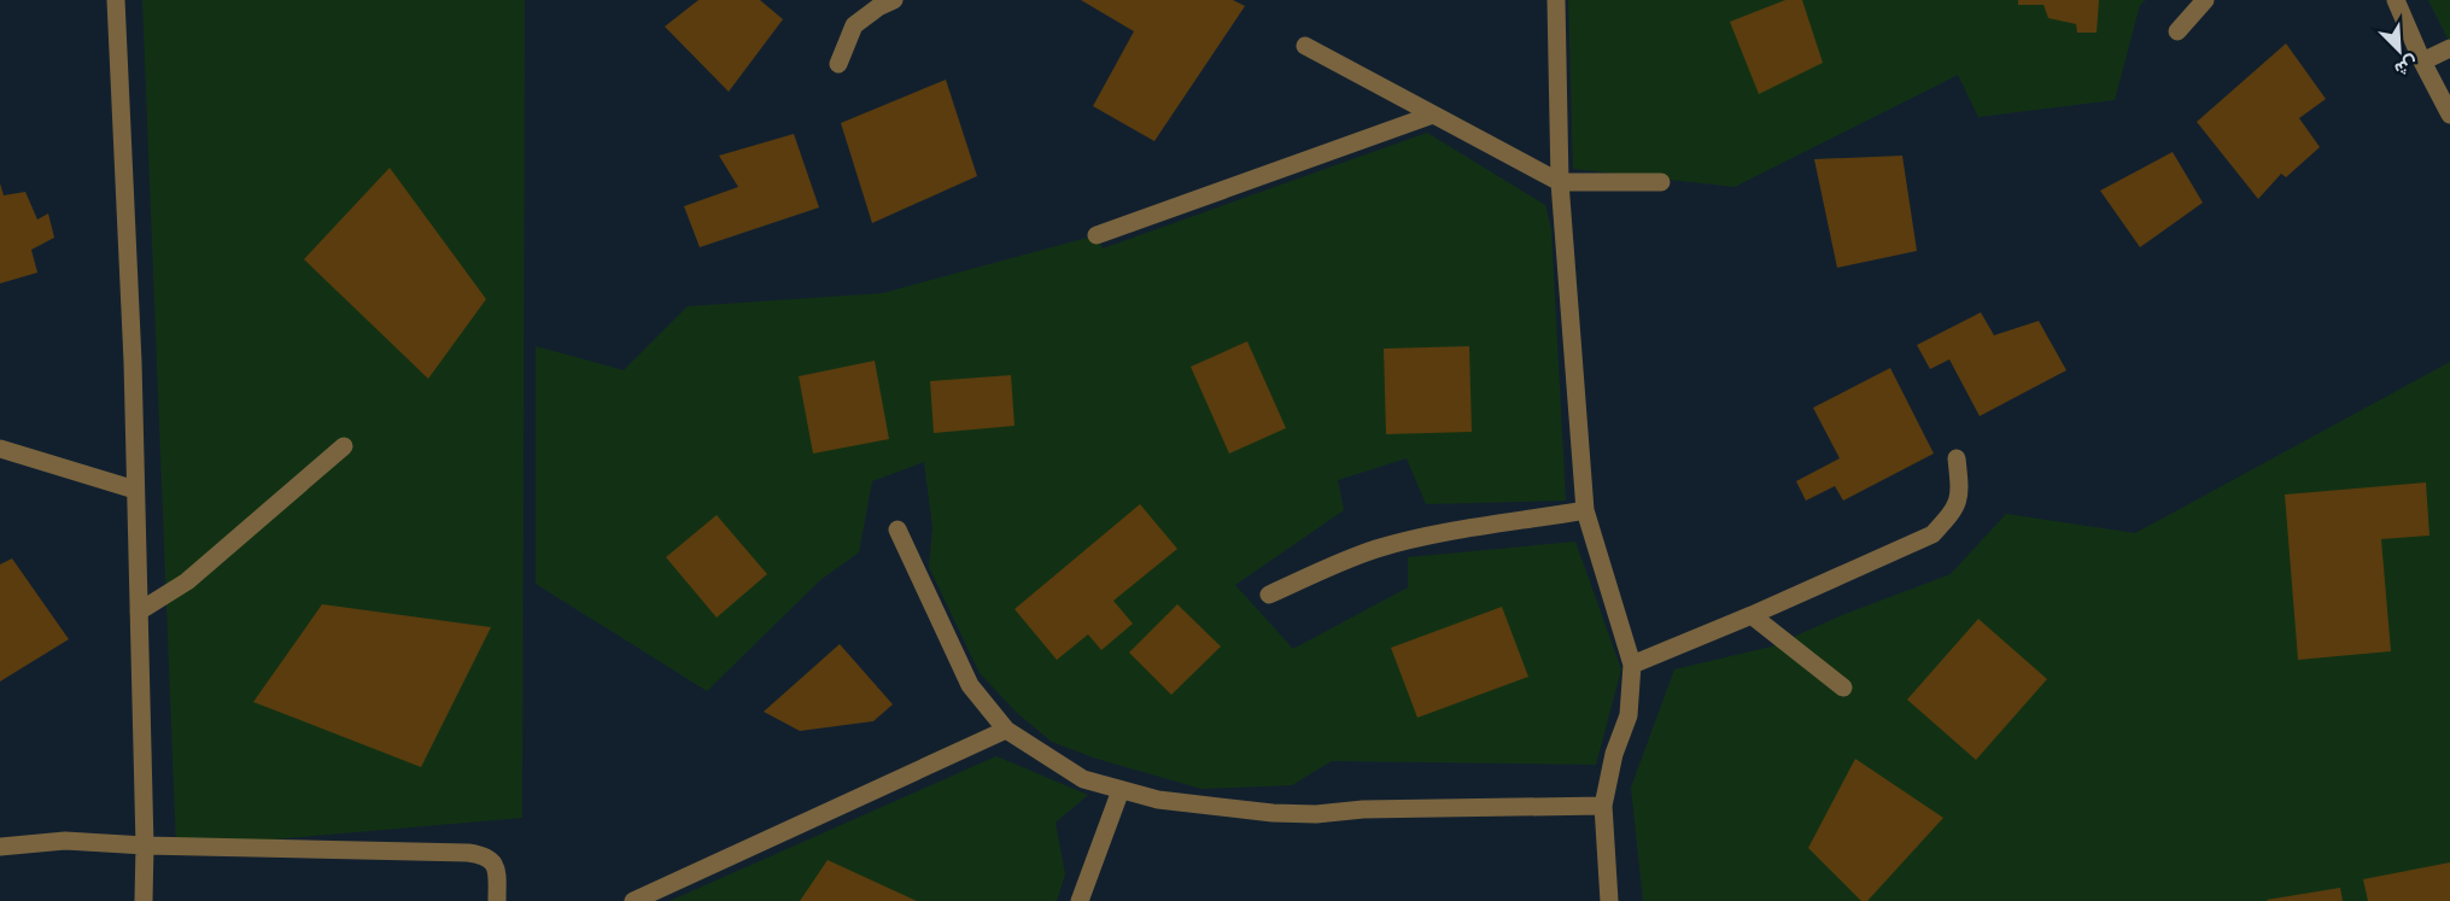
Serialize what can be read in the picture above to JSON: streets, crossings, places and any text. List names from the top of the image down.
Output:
{
  "north": "bottom right"
}
